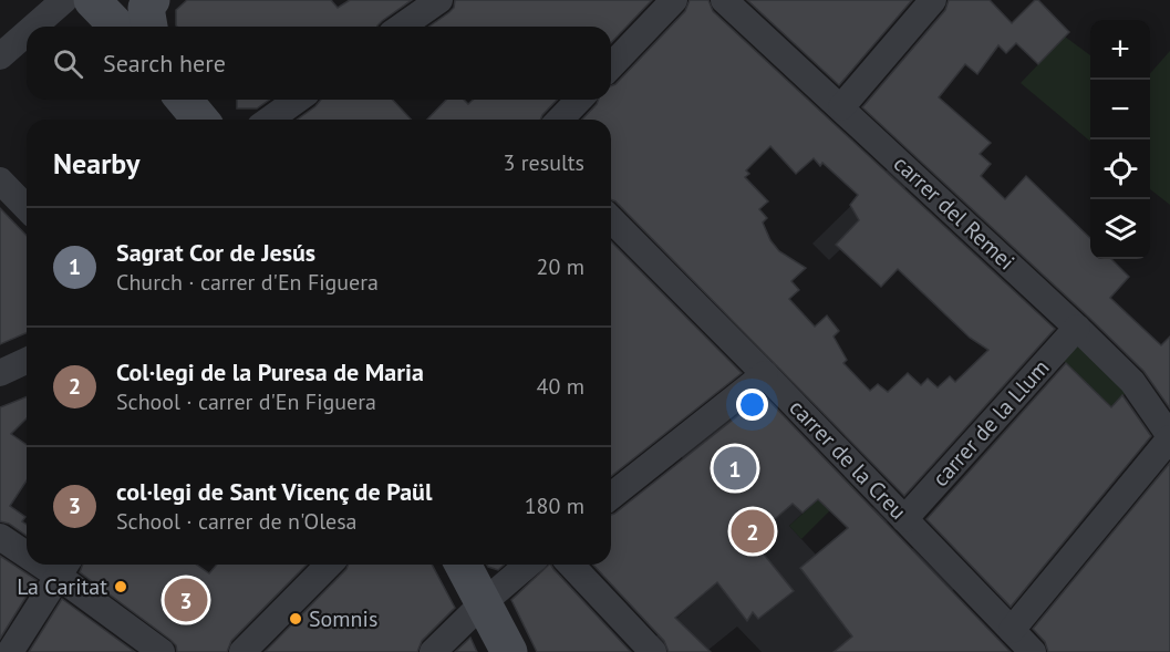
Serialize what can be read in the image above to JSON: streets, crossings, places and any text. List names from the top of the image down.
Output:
{
  "streets": {
    "street": ["carrer del Remei", "carrer de la Llum", "carrer de la Creu"]
  },
  "crossings": [
    ["carrer del Remei", "carrer de la Llum"],
    ["carrer de la Llum", "carrer de la Creu"]
  ],
  "places": ["La Caritat", "Somnis"],
  "page": {
    "map_buttons": ["+", "−"],
    "search": "Search here",
    "heading": ["Nearby", "3 results"],
    "list": [
      {
        "mark": "1",
        "name": "Sagrat Cor de Jesús",
        "note": "Church · carrer d'En Figuera",
        "value": "20 m"
      },
      {
        "mark": "2",
        "name": "Col·legi de la Puresa de Maria",
        "note": "School · carrer d'En Figuera",
        "value": "40 m"
      },
      {
        "mark": "3",
        "name": "col·legi de Sant Vicenç de Paül",
        "note": "School · carrer de n'Olesa",
        "value": "180 m"
      }
    ],
    "pins": ["1", "2", "3"]
  }
}
